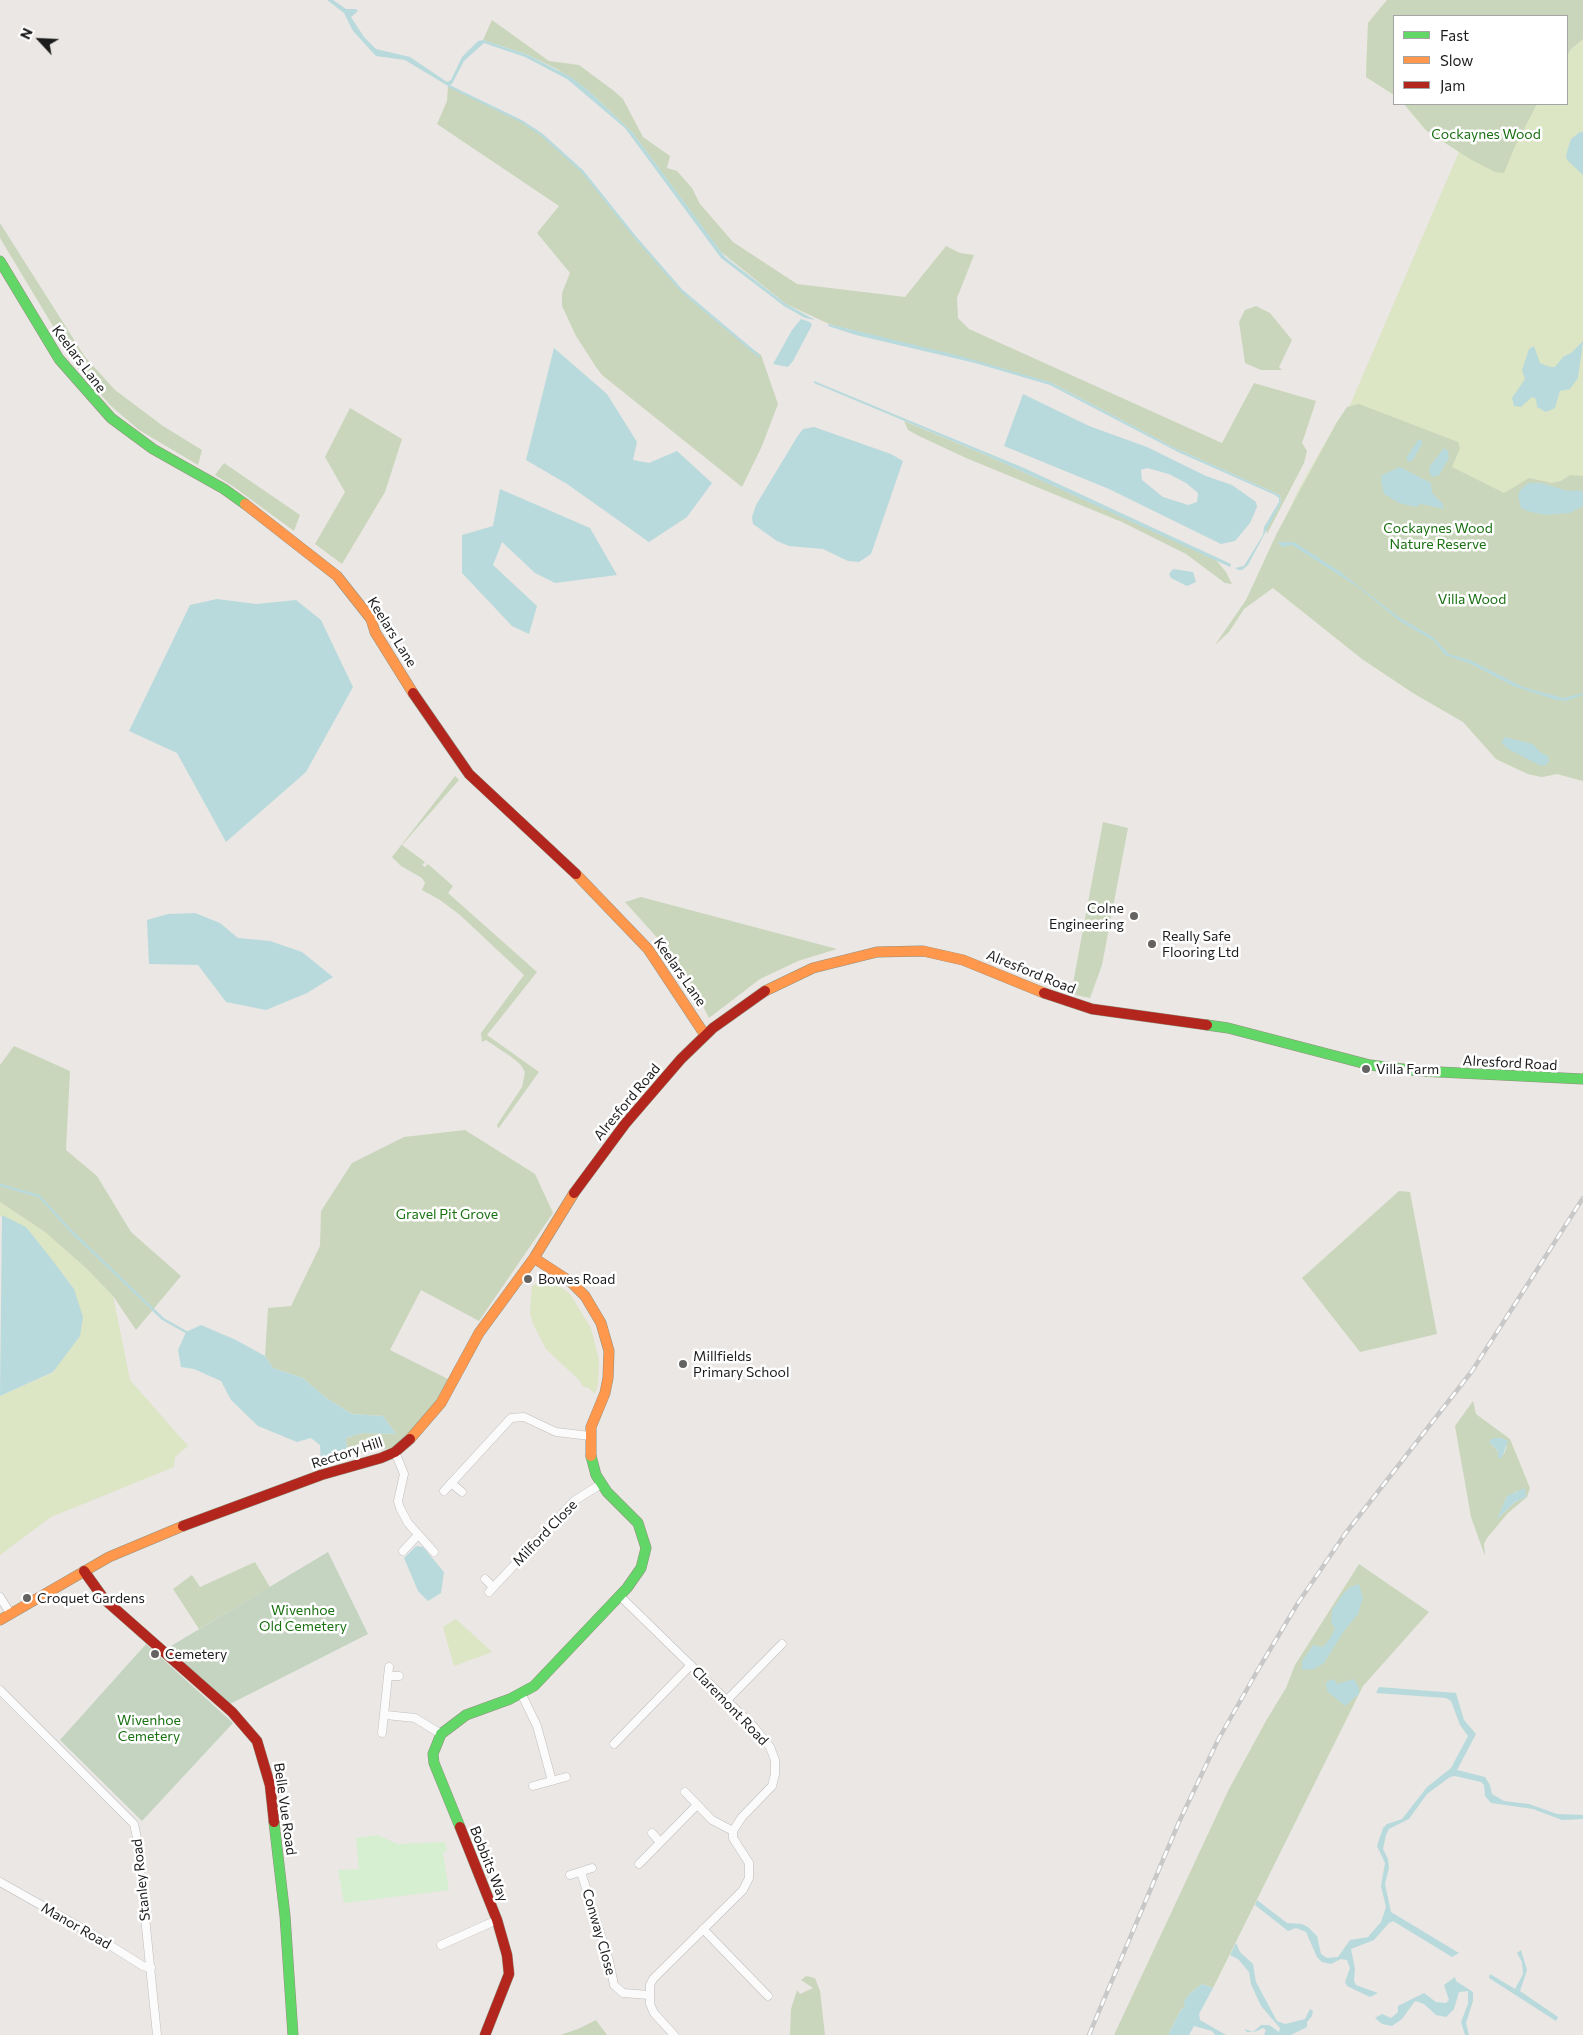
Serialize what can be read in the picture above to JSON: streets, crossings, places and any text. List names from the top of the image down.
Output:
{
  "streets": {
    "street": [
      "Keelars Lane",
      "Alresford Road",
      "Rectory Hill",
      "Milford Close",
      "Claremont Road",
      "Belle Vue Road",
      "Bobbits Way",
      "Stanley Road",
      "Manor Road",
      "Conway Close"
    ]
  },
  "crossings": [
    ["Keelars Lane", "Alresford Road"],
    ["Alresford Road", "Rectory Hill"],
    ["Rectory Hill", "Belle Vue Road"],
    ["Stanley Road", "Manor Road"]
  ],
  "parks": [
    "Cockaynes Wood",
    "Cockaynes Wood Nature Reserve",
    "Villa Wood",
    "Gravel Pit Grove",
    "Wivenhoe Old Cemetery",
    "Wivenhoe Cemetery"
  ],
  "places": [
    "Colne Engineering",
    "Really Safe Flooring Ltd",
    "Villa Farm",
    "Bowes Road",
    "Millfields Primary School",
    "Croquet Gardens",
    "Cemetery"
  ],
  "legend": ["Fast", "Slow", "Jam"],
  "north": "top left"
}
